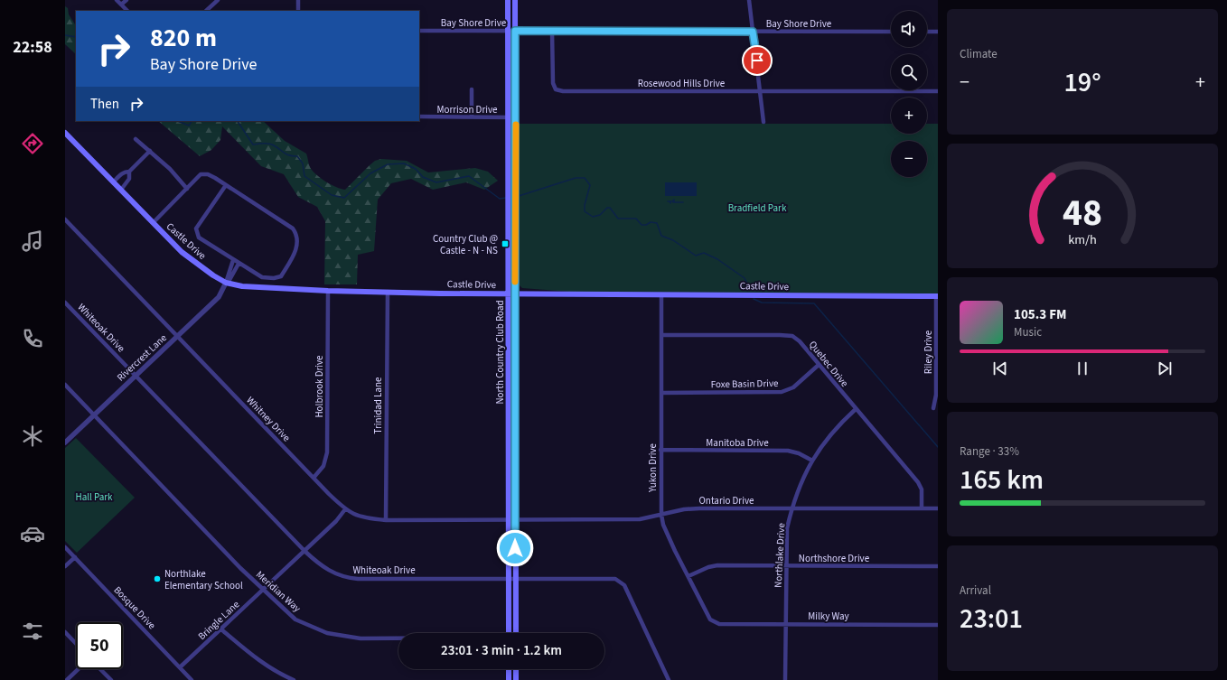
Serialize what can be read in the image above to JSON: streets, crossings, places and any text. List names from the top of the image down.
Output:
{
  "streets": {
    "main road": ["Castle Drive", "North Country Club Road"],
    "street": [
      "Bay Shore Drive",
      "Rosewood Hills Drive",
      "Morrison Drive",
      "Whiteoak Drive",
      "Riley Drive",
      "Rivercrest Lane",
      "Quebec Drive",
      "Foxe Basin Drive",
      "Holbrook Drive",
      "Trinidad Lane",
      "Whitney Drive",
      "Manitoba Drive",
      "Yukon Drive",
      "Ontario Drive",
      "Northlake Drive",
      "Northshore Drive",
      "Meridian Way",
      "Bosque Drive",
      "Milky Way",
      "Bringle Lane"
    ]
  },
  "crossings": [
    ["Bay Shore Drive", "Rosewood Hills Drive"],
    ["Bay Shore Drive", "North Country Club Road"],
    ["Morrison Drive", "North Country Club Road"],
    ["Castle Drive", "North Country Club Road"],
    ["Castle Drive", "Riley Drive"],
    ["Castle Drive", "Rivercrest Lane"],
    ["Castle Drive", "Holbrook Drive"],
    ["Castle Drive", "Trinidad Lane"],
    ["Castle Drive", "Yukon Drive"],
    ["Whiteoak Drive", "North Country Club Road"],
    ["Whiteoak Drive", "Rivercrest Lane"],
    ["Whiteoak Drive", "Bringle Lane"],
    ["North Country Club Road", "Whitney Drive"],
    ["North Country Club Road", "Ontario Drive"],
    ["Rivercrest Lane", "Whitney Drive"],
    ["Rivercrest Lane", "Meridian Way"],
    ["Quebec Drive", "Foxe Basin Drive"],
    ["Quebec Drive", "Yukon Drive"],
    ["Quebec Drive", "Ontario Drive"],
    ["Quebec Drive", "Northlake Drive"],
    ["Foxe Basin Drive", "Yukon Drive"],
    ["Holbrook Drive", "Whitney Drive"],
    ["Trinidad Lane", "Whitney Drive"],
    ["Whitney Drive", "Ontario Drive"],
    ["Whitney Drive", "Bringle Lane"],
    ["Manitoba Drive", "Yukon Drive"],
    ["Manitoba Drive", "Northlake Drive"],
    ["Yukon Drive", "Ontario Drive"],
    ["Yukon Drive", "Northshore Drive"],
    ["Yukon Drive", "Milky Way"],
    ["Ontario Drive", "Northlake Drive"],
    ["Northlake Drive", "Northshore Drive"],
    ["Northlake Drive", "Milky Way"],
    ["Meridian Way", "Bringle Lane"],
    ["Bosque Drive", "Bringle Lane"]
  ],
  "parks": ["Bradfield Park", "Hall Park"],
  "places": {
    "transit": ["Country Club @ Castle - N - NS"],
    "other": ["Northlake Elementary School"]
  },
  "page": {
    "tabs": "22:58",
    "tile": [
      "Climate",
      ["Range · 33%", "165 km"],
      ["Arrival", "23:01"]
    ],
    "map_buttons": ["+", "−"],
    "turn": ["820 m", "Bay Shore Drive"],
    "heat": ["−", "19°", "+"],
    "then": "Then",
    "song": ["105.3 FM", "Music"],
    "limit": "50",
    "trip": "23:01 · 3 min · 1.2 km",
    "gauge": ["48", "km/h"]
  }
}
